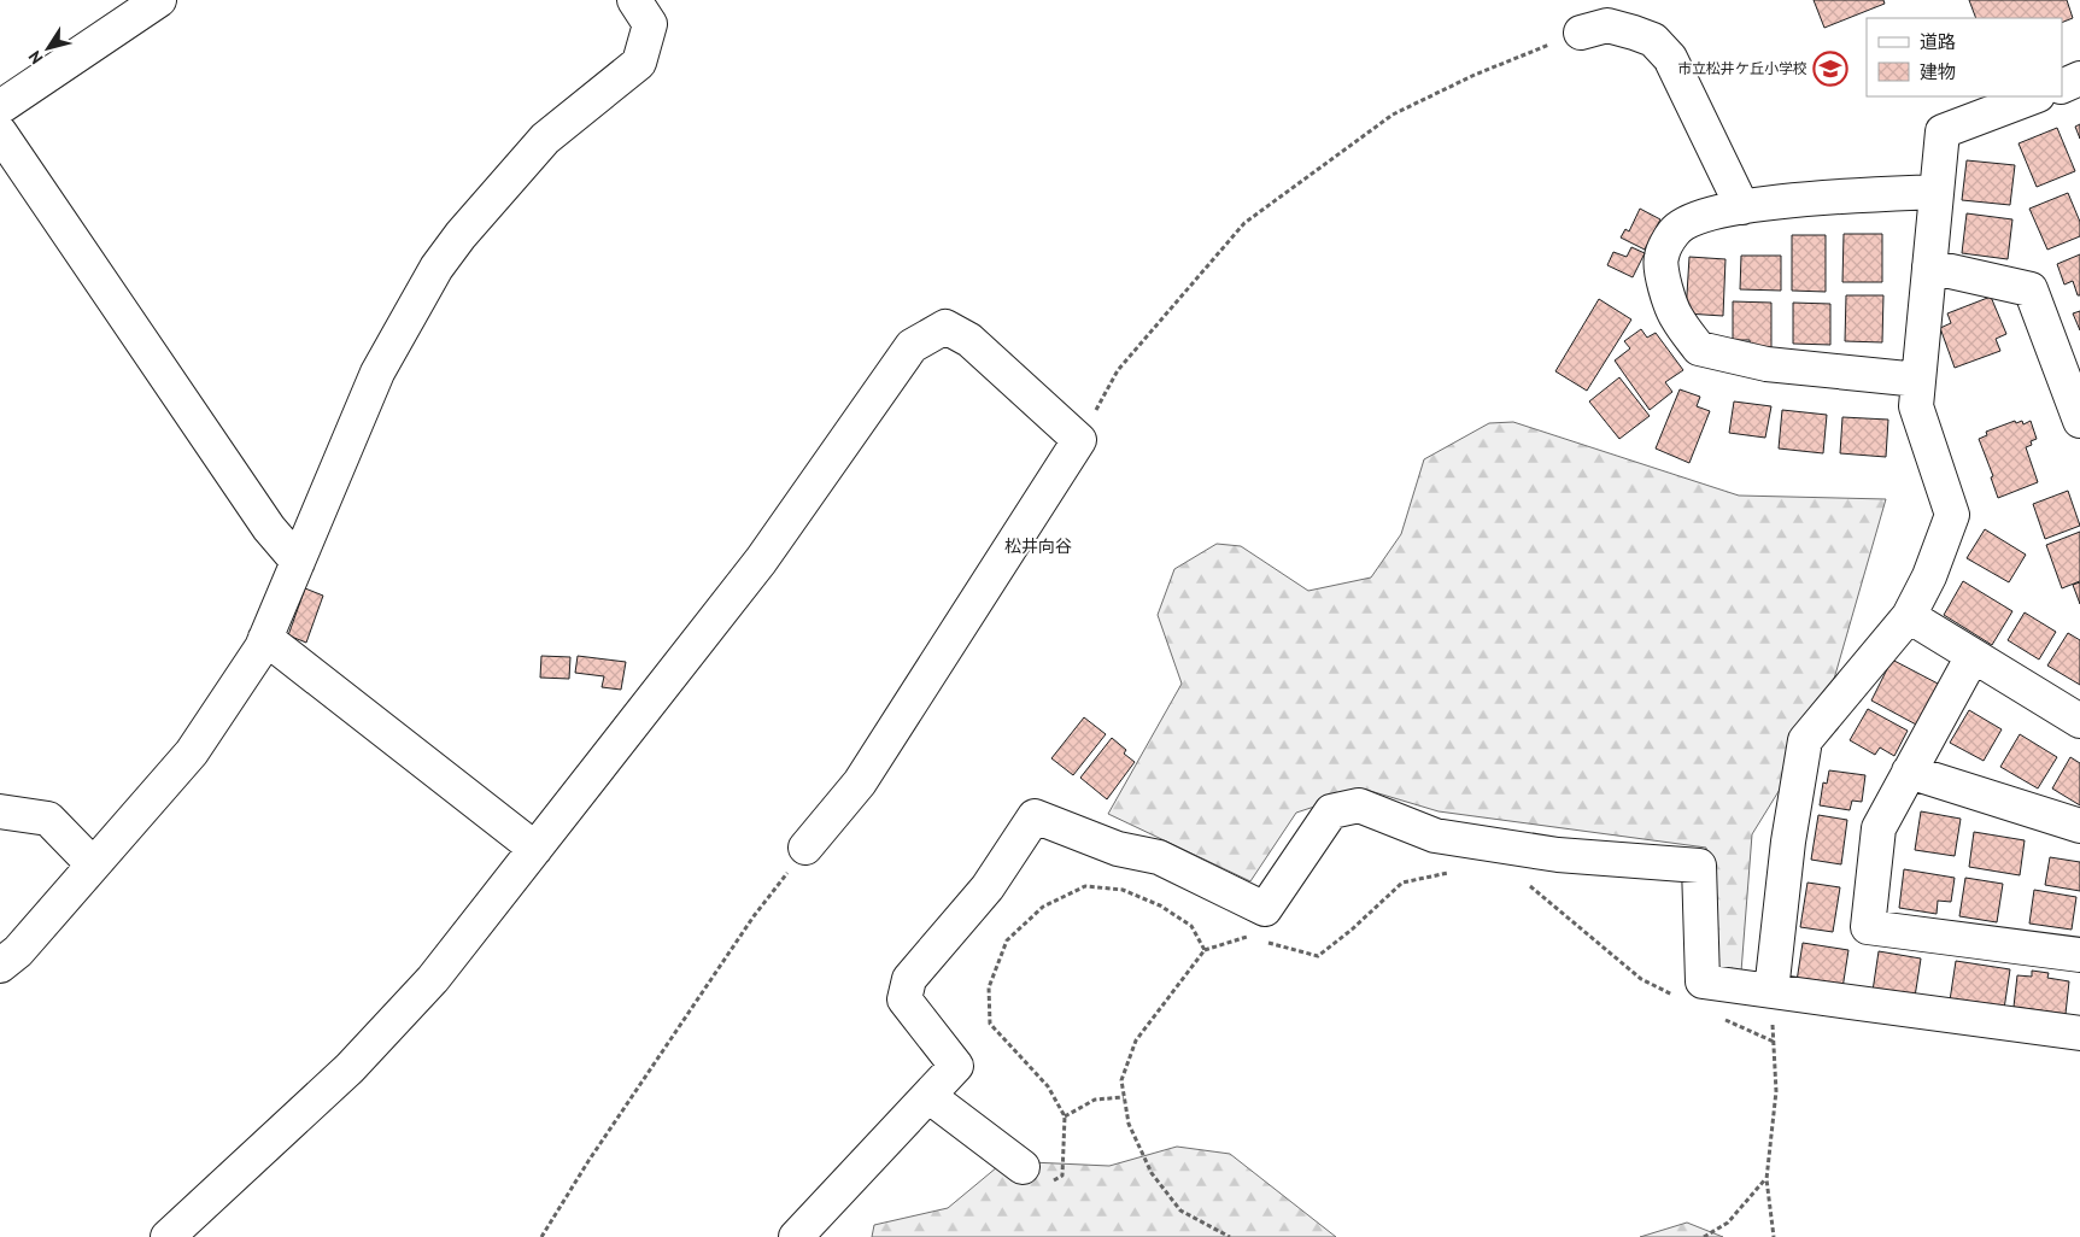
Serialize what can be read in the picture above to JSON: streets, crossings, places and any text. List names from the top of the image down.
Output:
{
  "districts": ["松井向谷"],
  "places": {
    "school or university": ["市立松井ケ丘小学校"]
  },
  "legend": ["道路", "建物"],
  "north": "bottom left"
}
